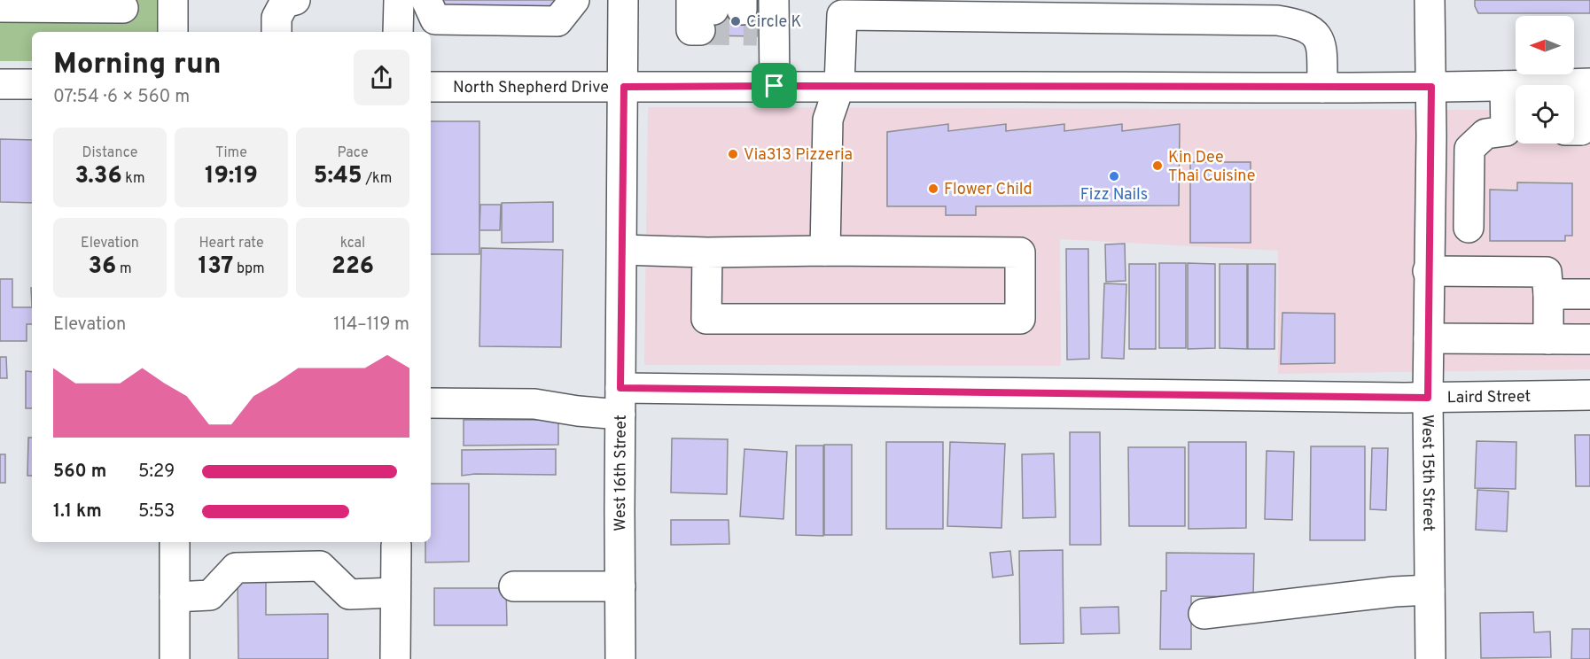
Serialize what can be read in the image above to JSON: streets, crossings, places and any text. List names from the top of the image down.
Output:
{
  "streets": {
    "street": [
      "North Shepherd Drive",
      "Laird Street",
      "West 16th Street",
      "West 15th Street"
    ]
  },
  "crossings": [
    ["North Shepherd Drive", "West 16th Street"],
    ["North Shepherd Drive", "West 15th Street"],
    ["Laird Street", "West 16th Street"],
    ["Laird Street", "West 15th Street"]
  ],
  "places": [
    "Circle K",
    "Via313 Pizzeria",
    "Kin Dee Thai Cuisine",
    "Fizz Nails",
    "Flower Child"
  ],
  "north": "left",
  "page": {
    "heading": ["Morning run", "07:54 · 6 × 560 m"],
    "stats": [
      ["Distance", "3.36 km"],
      ["Time", "19:19"],
      ["Pace", "5:45 /km"],
      ["Elevation", "36 m"],
      ["Heart rate", "137 bpm"],
      ["kcal", "226"]
    ],
    "chart": ["Elevation", "114–119 m"],
    "list": [
      {
        "name": "560 m",
        "note": "5:29"
      },
      {
        "name": "1.1 km",
        "note": "5:53"
      }
    ]
  }
}
